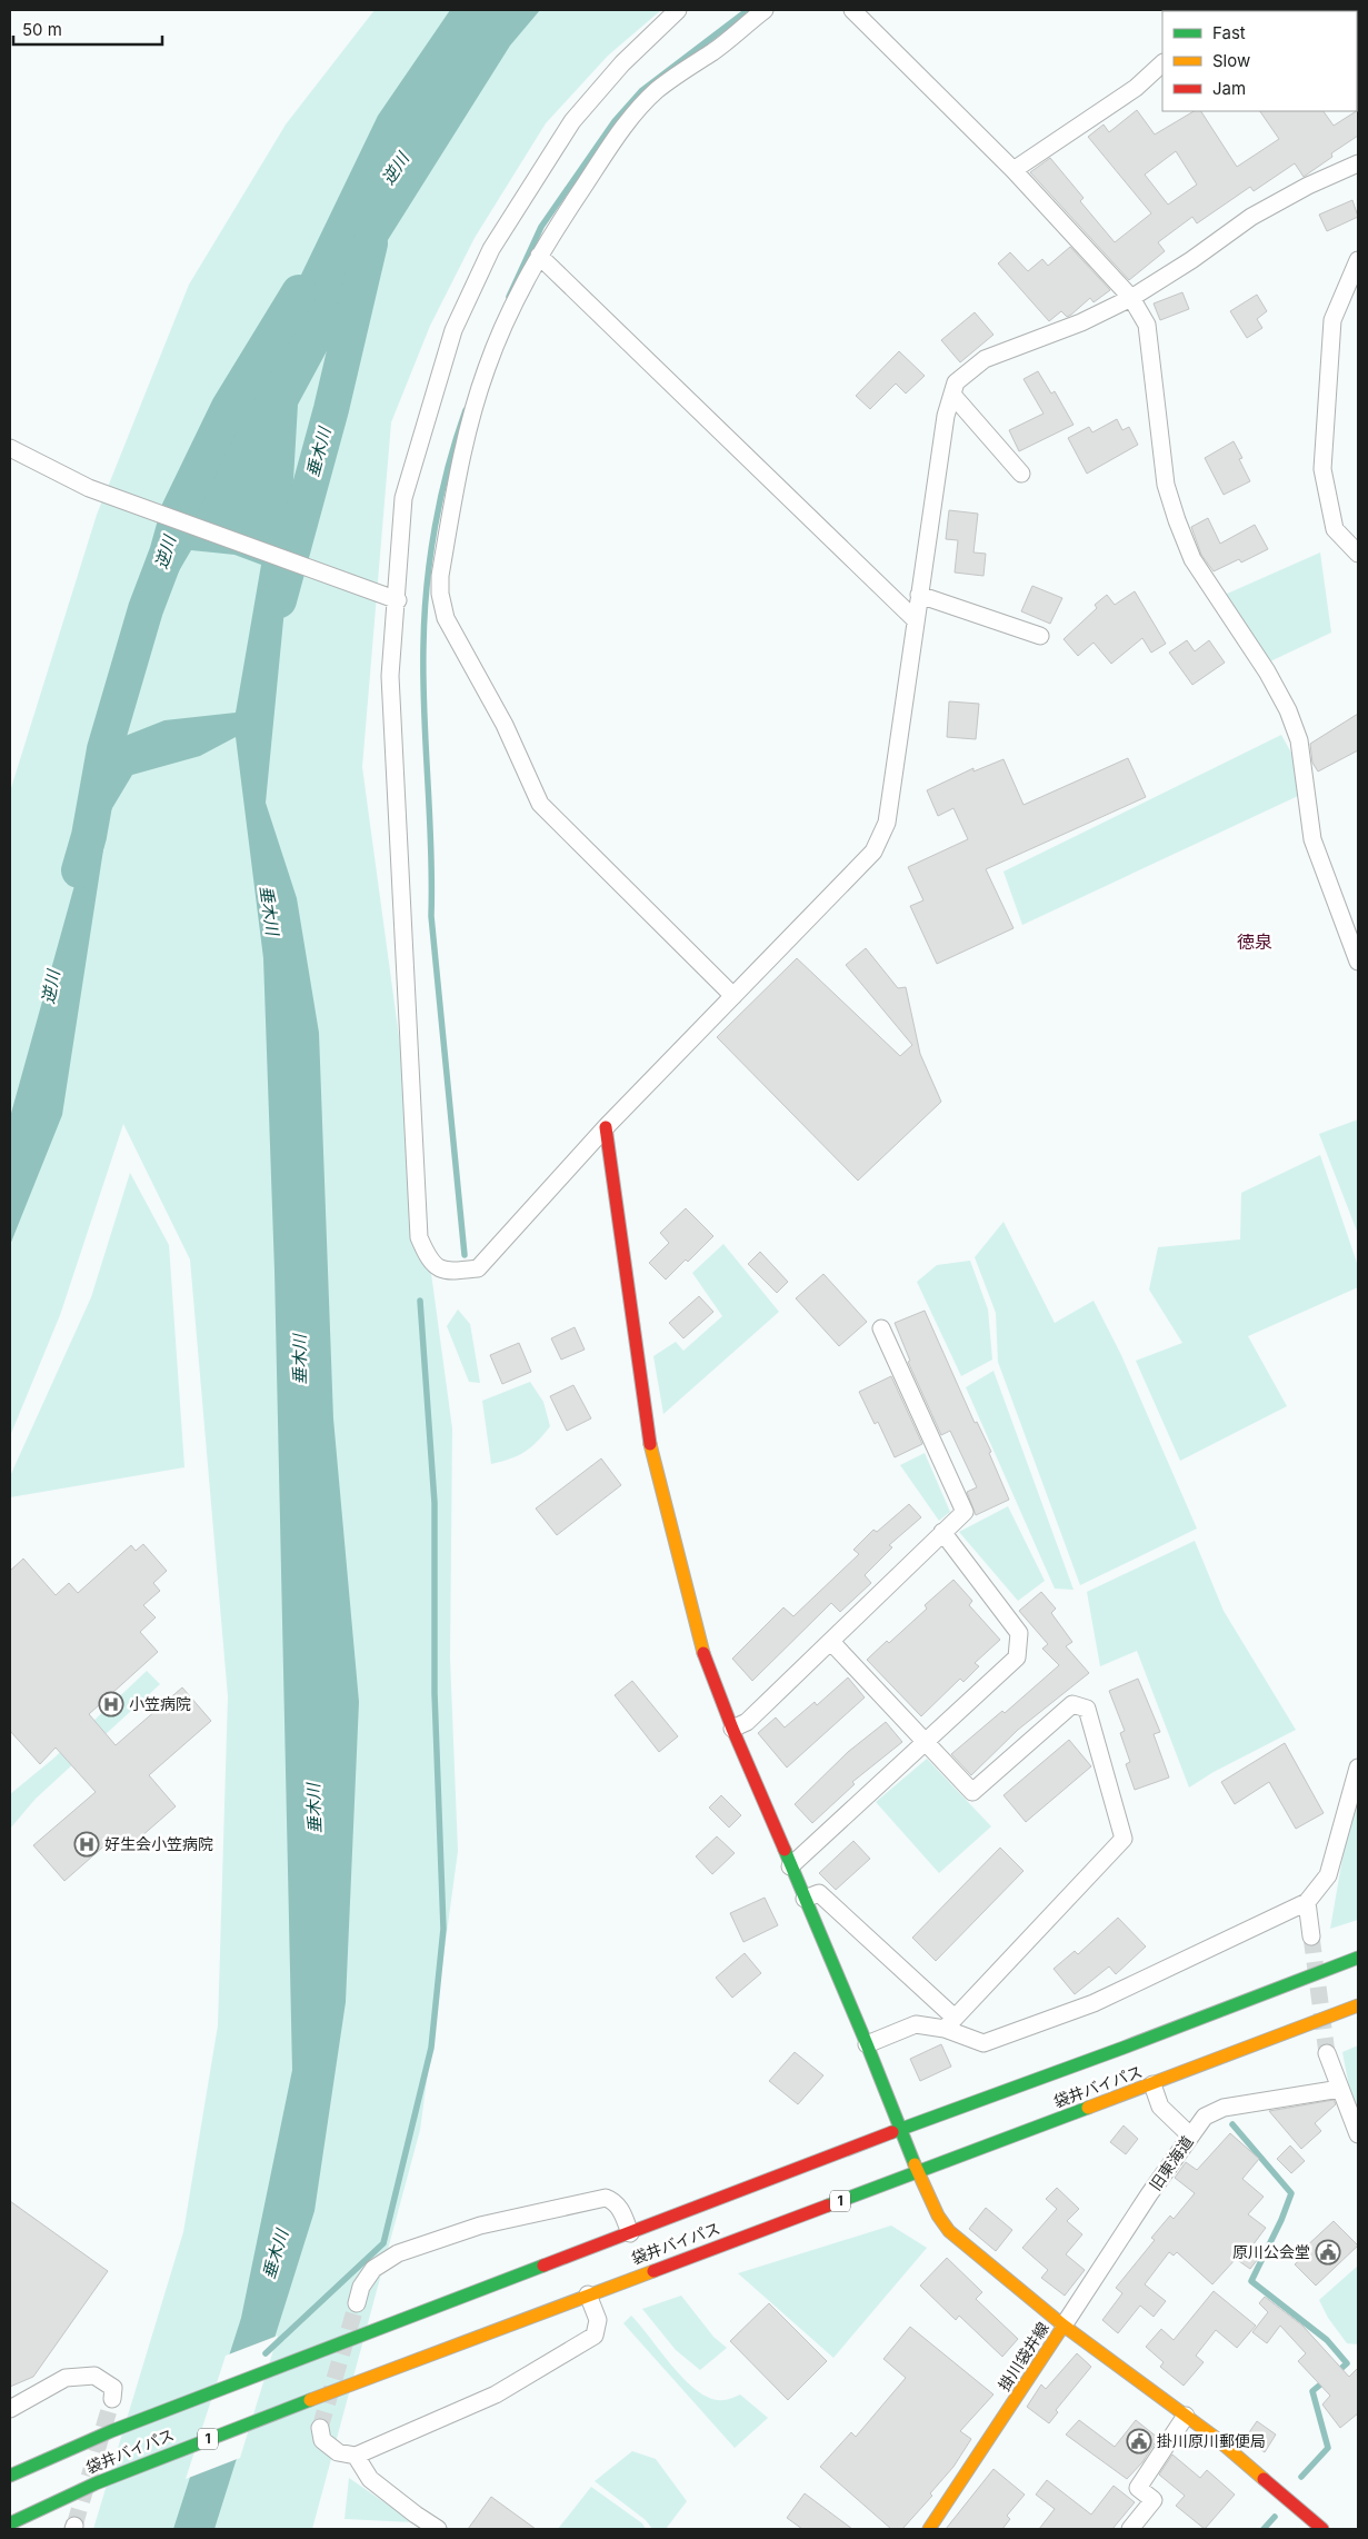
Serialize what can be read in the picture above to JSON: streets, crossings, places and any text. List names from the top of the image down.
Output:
{
  "streets": {
    "main road": ["袋井バイパス", "1", "掛川袋井線"],
    "street": ["旧東海道"]
  },
  "crossings": [
    ["袋井バイパス", "掛川袋井線"],
    ["旧東海道", "掛川袋井線"]
  ],
  "districts": ["徳泉"],
  "water": ["逆川", "垂木川"],
  "places": {
    "hospital": ["小笠病院", "好生会小笠病院"],
    "public building": ["原川公会堂", "掛川原川郵便局"]
  },
  "legend": ["Fast", "Slow", "Jam"],
  "scale_bar": "50 m"
}
